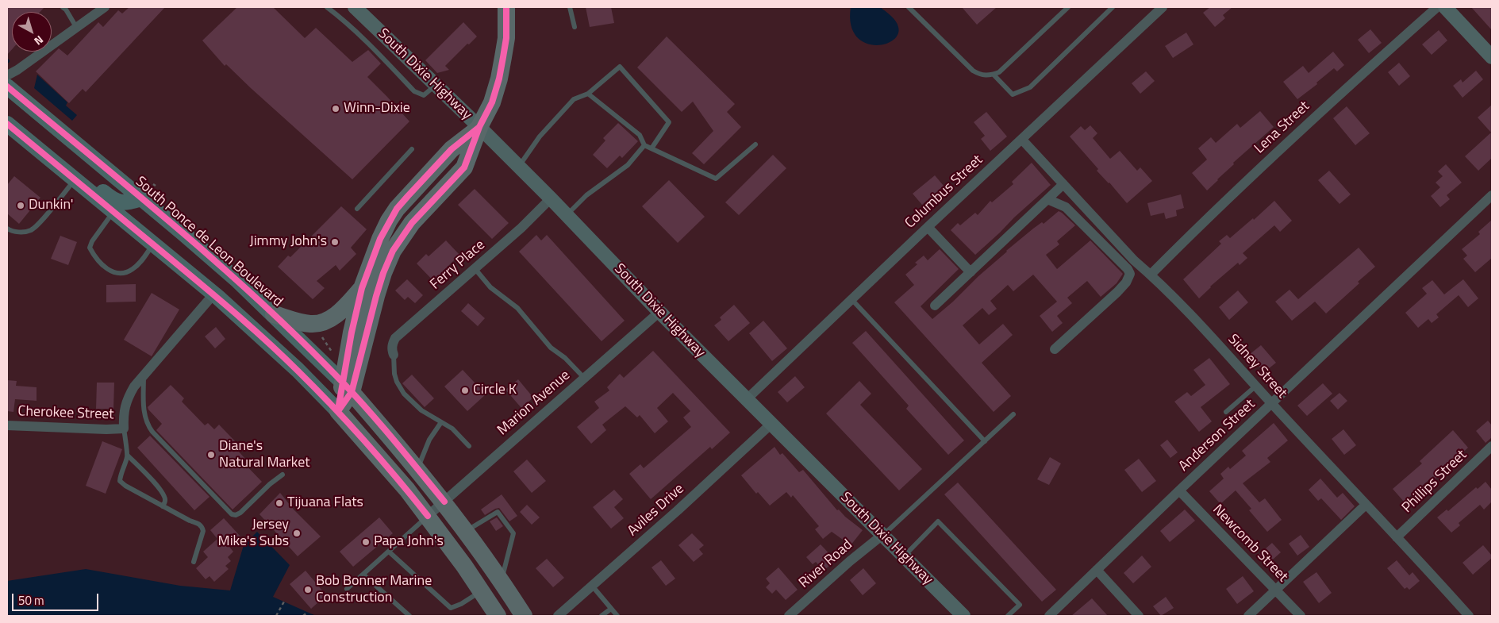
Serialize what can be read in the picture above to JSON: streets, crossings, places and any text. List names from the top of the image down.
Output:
{
  "streets": {
    "highway": ["South Ponce de Leon Boulevard"],
    "main road": ["South Dixie Highway"],
    "street": [
      "Lena Street",
      "Columbus Street",
      "Ferry Place",
      "Sidney Street",
      "Marion Avenue",
      "Cherokee Street",
      "Anderson Street",
      "Phillips Street",
      "Aviles Drive",
      "Newcomb Street",
      "River Road"
    ]
  },
  "crossings": [
    ["South Dixie Highway", "Columbus Street"],
    ["South Dixie Highway", "Ferry Place"],
    ["South Dixie Highway", "Marion Avenue"],
    ["South Dixie Highway", "Aviles Drive"],
    ["South Dixie Highway", "River Road"],
    ["Lena Street", "Sidney Street"],
    ["Columbus Street", "Sidney Street"],
    ["South Ponce de Leon Boulevard", "Marion Avenue"],
    ["Sidney Street", "Anderson Street"],
    ["Sidney Street", "Phillips Street"],
    ["Anderson Street", "Newcomb Street"]
  ],
  "places": [
    "Winn-Dixie",
    "Dunkin'",
    "Jimmy John's",
    "Circle K",
    "Diane's Natural Market",
    "Tijuana Flats",
    "Jersey Mike's Subs",
    "Papa John's",
    "Bob Bonner Marine Construction"
  ],
  "scale_bar": "50 m",
  "north": "bottom right"
}
